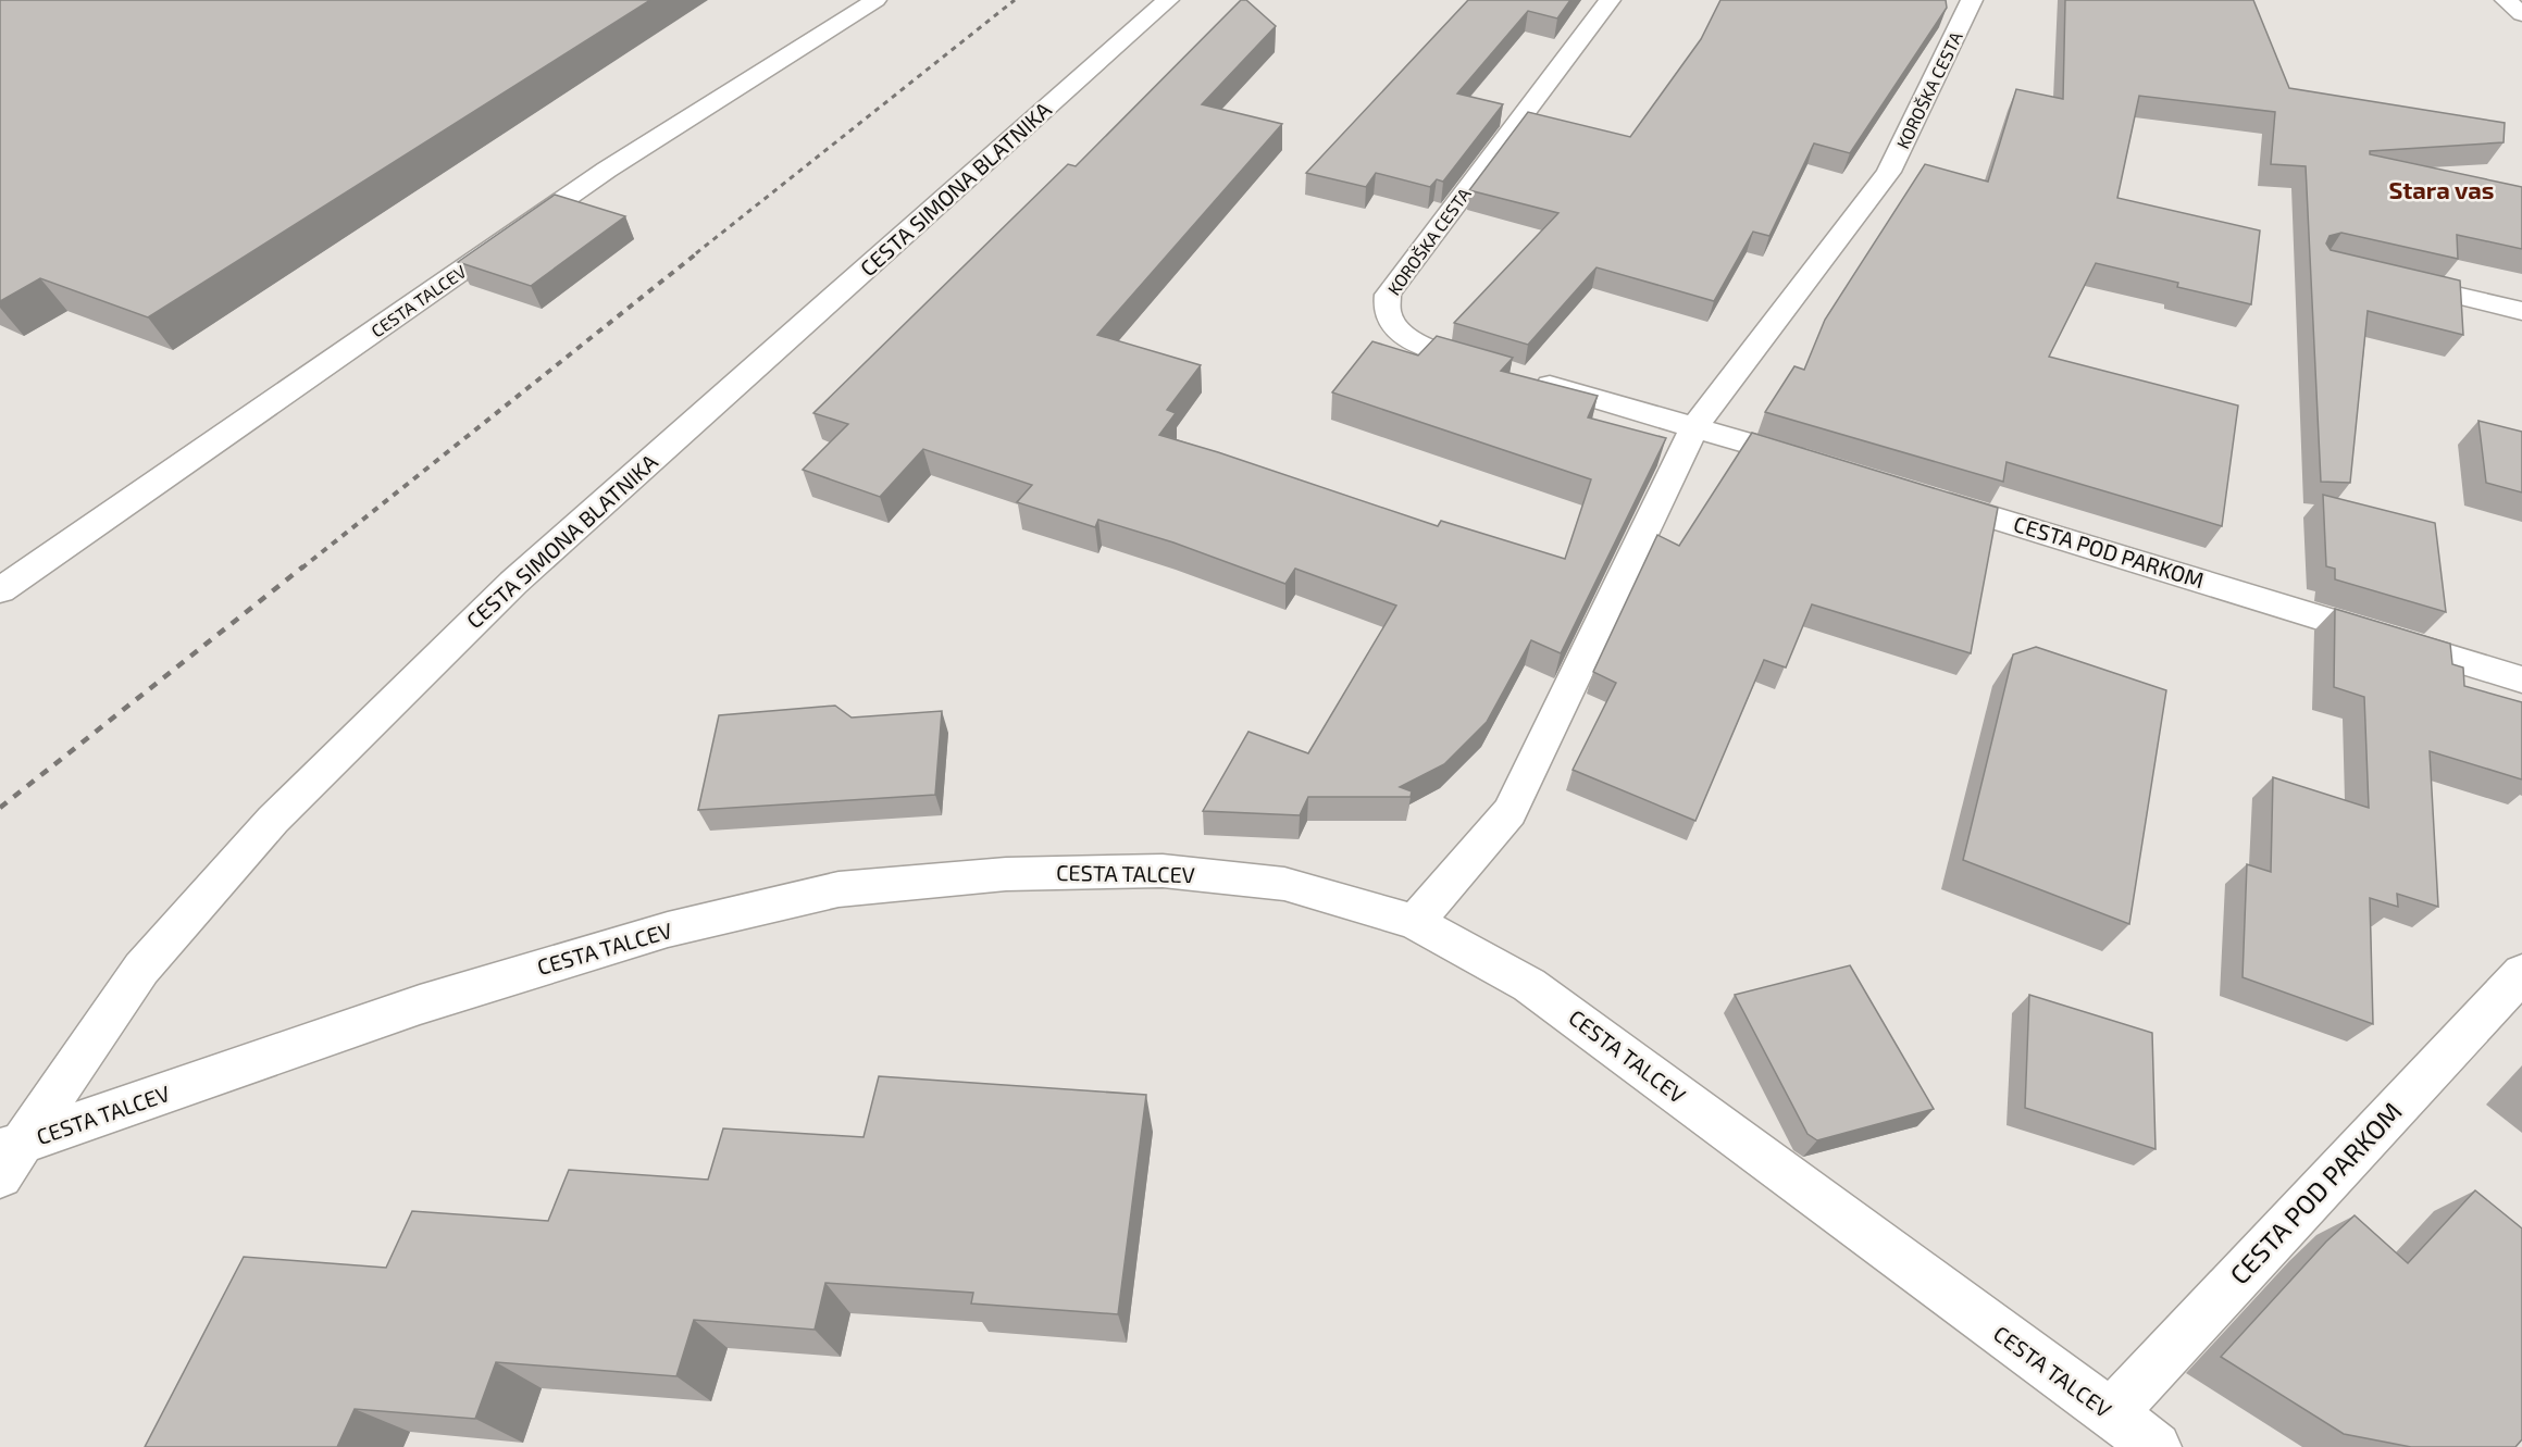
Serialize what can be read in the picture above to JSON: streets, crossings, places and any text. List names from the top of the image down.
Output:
{
  "streets": {
    "street": [
      "KOROŠKA CESTA",
      "CESTA SIMONA BLATNIKA",
      "CESTA TALCEV",
      "CESTA POD PARKOM"
    ]
  },
  "crossings": [
    ["KOROŠKA CESTA", "CESTA TALCEV"],
    ["CESTA SIMONA BLATNIKA", "CESTA TALCEV"],
    ["CESTA TALCEV", "CESTA POD PARKOM"]
  ],
  "districts": ["Stara vas"]
}
